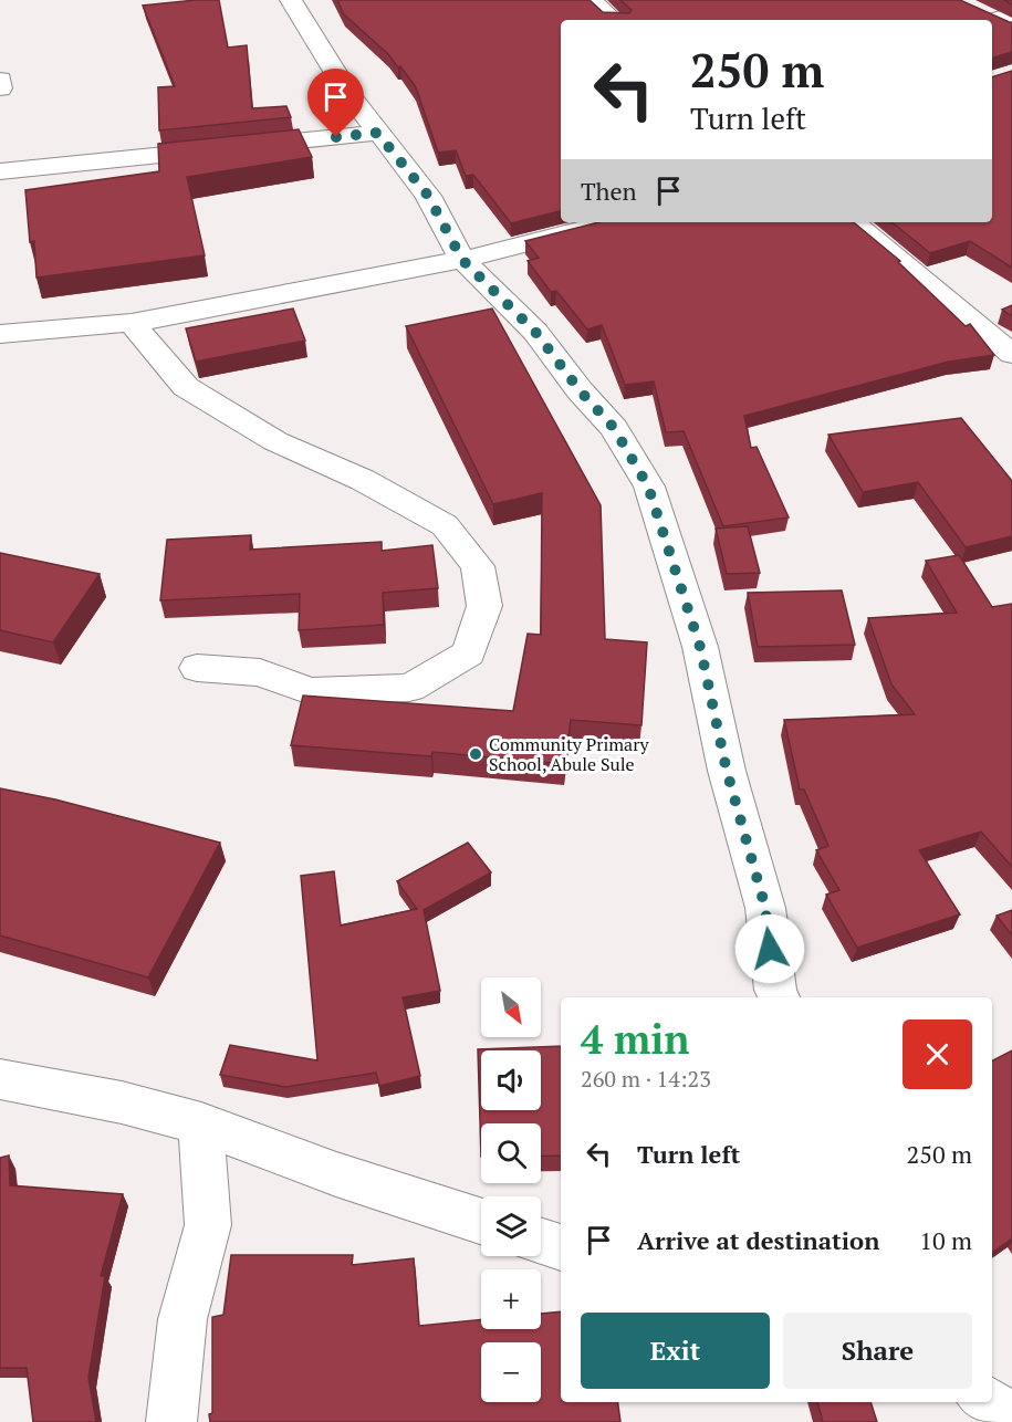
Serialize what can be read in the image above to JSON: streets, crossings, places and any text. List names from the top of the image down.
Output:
{
  "places": ["Community Primary School, Abule Sule"],
  "north": "bottom right",
  "page": {
    "turn": ["250 m", "Turn left"],
    "then": "Then",
    "map_buttons": ["+", "−"],
    "heading": ["4 min", "260 m · 14:23"],
    "list": [
      {
        "name": "Turn left",
        "value": "250 m"
      },
      {
        "name": "Arrive at destination",
        "value": "10 m"
      }
    ],
    "buttons": ["Exit", "Share"]
  }
}
